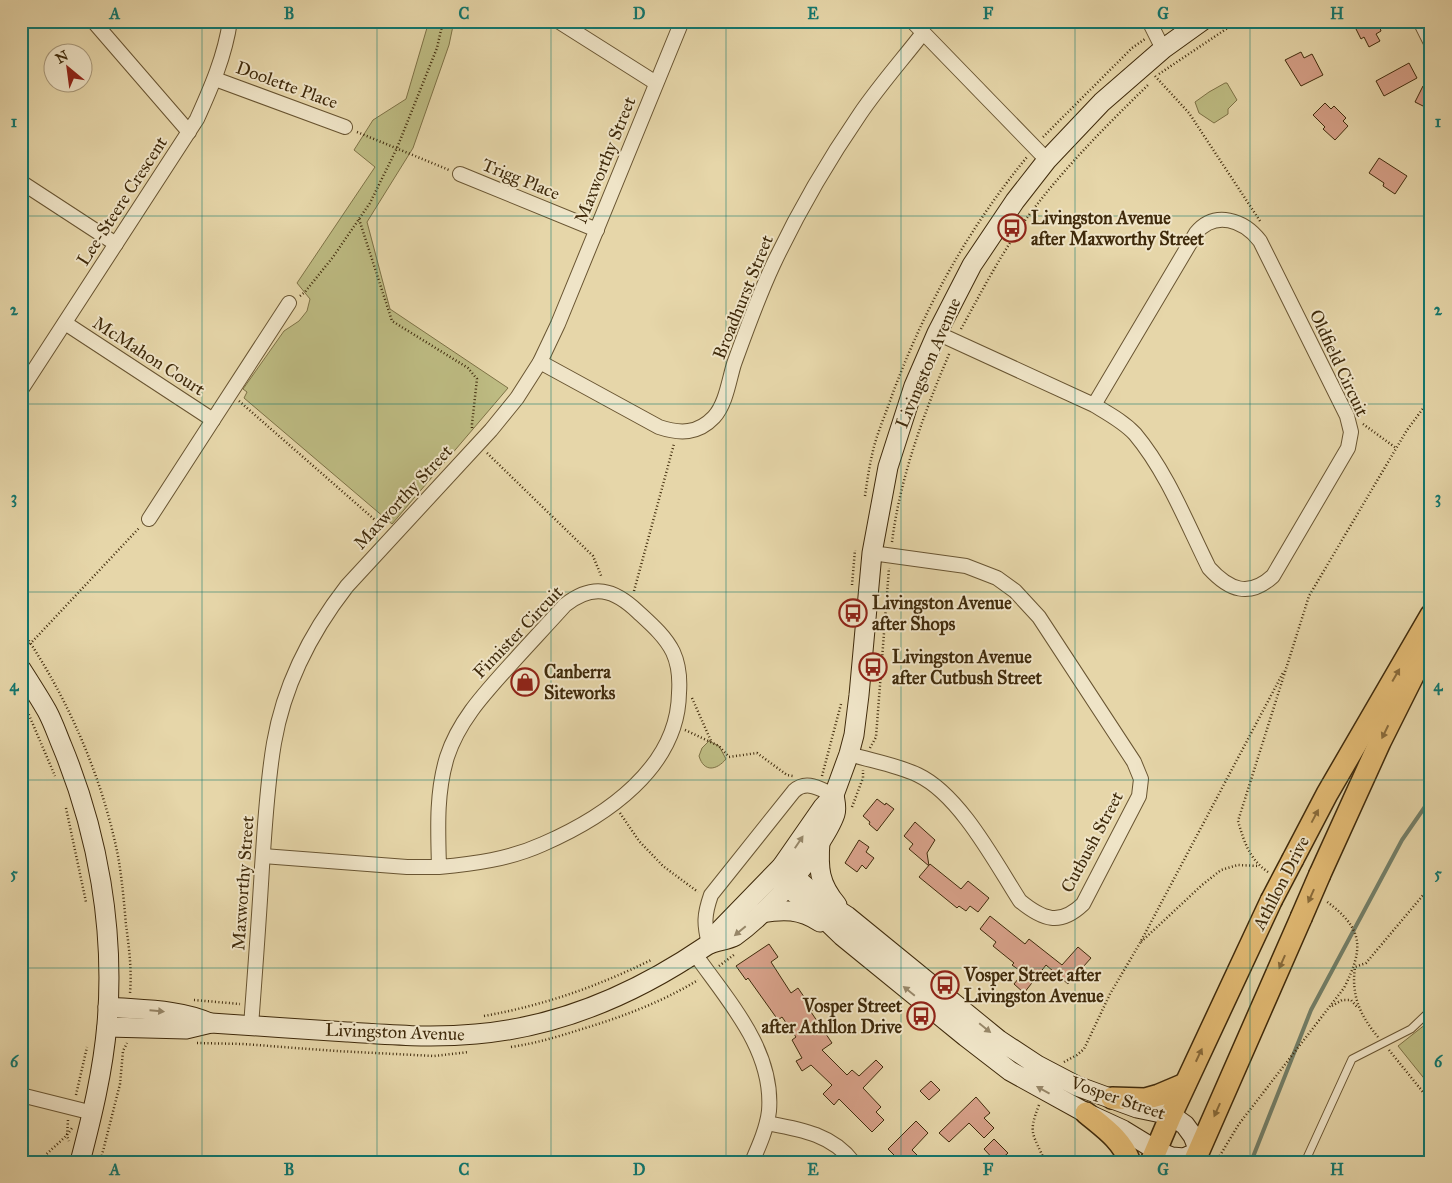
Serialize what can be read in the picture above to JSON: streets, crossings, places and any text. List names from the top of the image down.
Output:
{
  "streets": {
    "main road": ["Athllon Drive"],
    "street": [
      "Doolette Place",
      "Maxworthy Street",
      "Trigg Place",
      "Lee-Steere Crescent",
      "Broadhurst Street",
      "McMahon Court",
      "Livingston Avenue",
      "Oldfield Circuit",
      "Fimister Circuit",
      "Cutbush Street",
      "Vosper Street"
    ]
  },
  "crossings": [
    ["Doolette Place", "Lee-Steere Crescent"],
    ["Maxworthy Street", "Trigg Place"],
    ["Maxworthy Street", "Broadhurst Street"],
    ["Maxworthy Street", "Livingston Avenue"],
    ["Lee-Steere Crescent", "McMahon Court"],
    ["Livingston Avenue", "Oldfield Circuit"],
    ["Livingston Avenue", "Cutbush Street"],
    ["Livingston Avenue", "Vosper Street"],
    ["Athllon Drive", "Vosper Street"]
  ],
  "places": {
    "bus stop": [
      "Livingston Avenue after Maxworthy Street",
      "Livingston Avenue after Shops",
      "Livingston Avenue after Cutbush Street",
      "Vosper Street after Livingston Avenue",
      "Vosper Street after Athllon Drive"
    ],
    "shop": ["Canberra Siteworks"]
  },
  "north": "top left",
  "grid": {
    "columns": [
      "A",
      "B",
      "C",
      "D",
      "E",
      "F",
      "G",
      "H"
    ],
    "rows": [
      "1",
      "2",
      "3",
      "4",
      "5",
      "6"
    ]
  }
}
